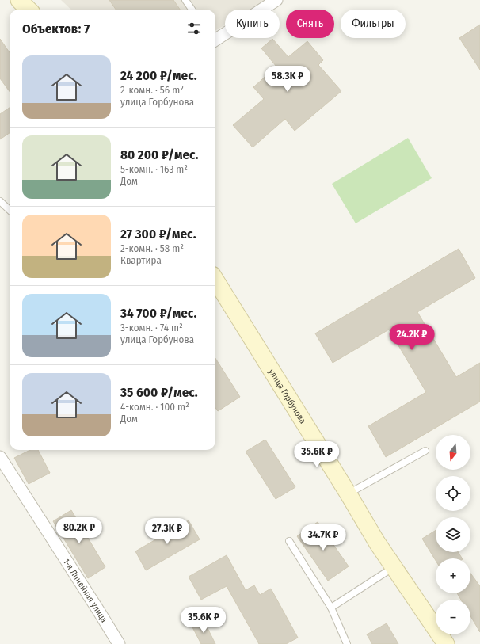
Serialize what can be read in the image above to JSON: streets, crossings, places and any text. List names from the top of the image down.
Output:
{
  "streets": {
    "street": ["улица Горбунова", "1-я Линейная улица"]
  },
  "north": "bottom",
  "page": {
    "chip": ["Купить", "Снять", "Фильтры"],
    "heading": "Объектов: 7",
    "list": [
      {
        "name": "24 200 ₽/мес.",
        "note": "2-комн. · 56 m² · улица Горбунова"
      },
      {
        "name": "80 200 ₽/мес.",
        "note": "5-комн. · 163 m² · Дом"
      },
      {
        "name": "27 300 ₽/мес.",
        "note": "2-комн. · 58 m² · Квартира"
      },
      {
        "name": "34 700 ₽/мес.",
        "note": "3-комн. · 74 m² · улица Горбунова"
      },
      {
        "name": "35 600 ₽/мес.",
        "note": "4-комн. · 100 m² · Дом"
      }
    ],
    "price": [
      "58.3K ₽",
      "24.2K ₽",
      "35.6K ₽",
      "80.2K ₽",
      "27.3K ₽",
      "34.7K ₽",
      "35.6K ₽"
    ],
    "map_buttons": ["+", "−"]
  }
}
